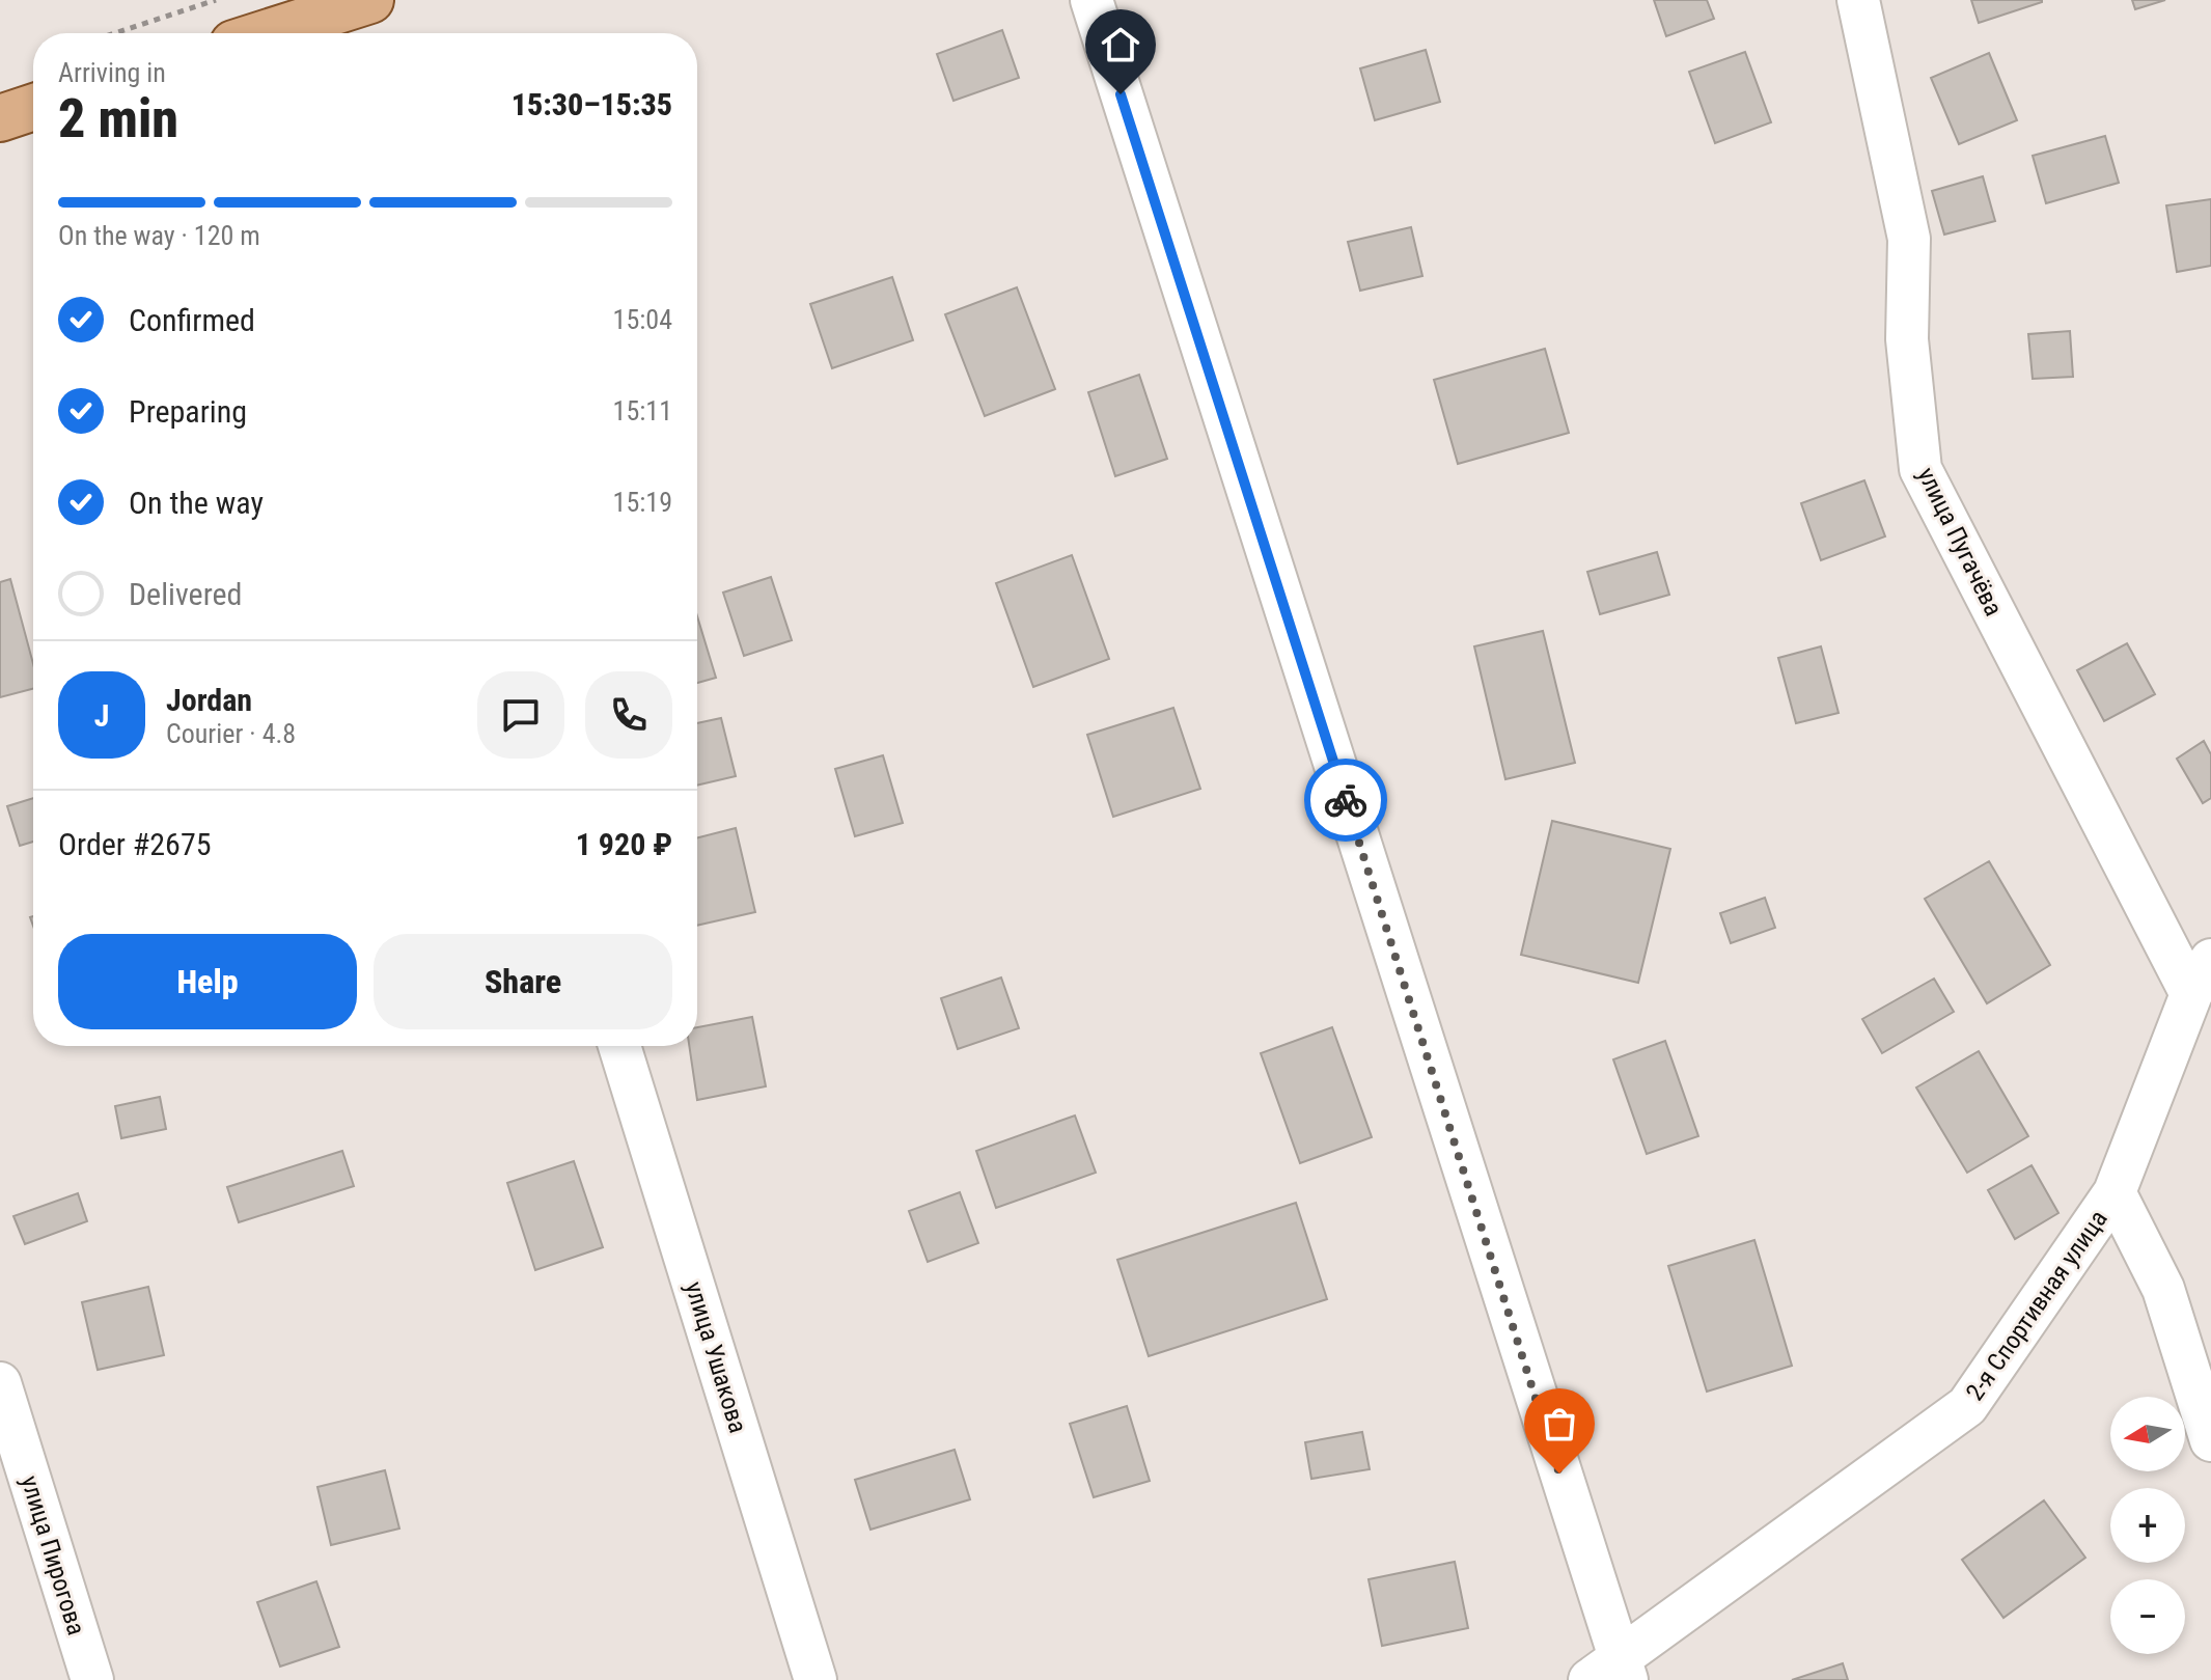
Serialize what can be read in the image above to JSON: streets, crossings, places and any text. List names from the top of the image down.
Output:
{
  "streets": {
    "street": [
      "улица Пугачёва",
      "2-я Спортивная улица",
      "улица Ушакова",
      "улица Пирогова"
    ]
  },
  "crossings": [
    ["улица Пугачёва", "2-я Спортивная улица"]
  ],
  "north": "left",
  "page": {
    "heading": ["2 min", "Arriving in", "15:30–15:35"],
    "panel": [
      "Jordan",
      "Courier · 4.8",
      "Order #2675",
      "1 920 ₽"
    ],
    "bar": "On the way · 120 m",
    "list": [
      ["Confirmed", "15:04"],
      ["Preparing", "15:11"],
      ["On the way", "15:19"],
      "Delivered"
    ],
    "round": "J",
    "buttons": ["Help", "Share"],
    "map_buttons": ["+", "−"]
  }
}
